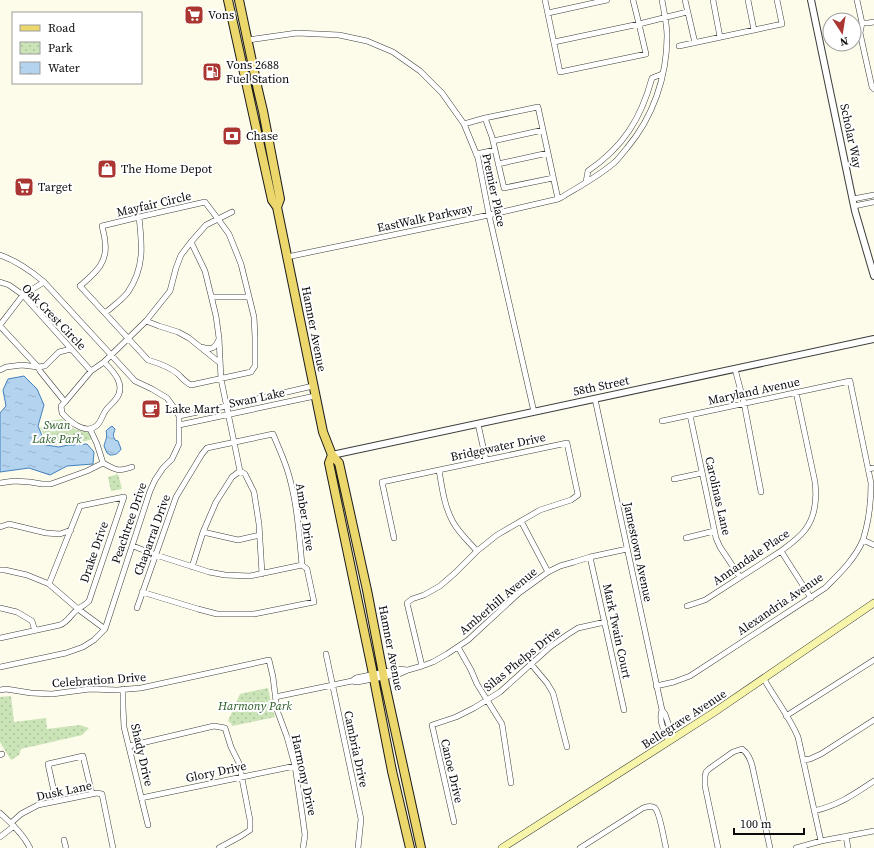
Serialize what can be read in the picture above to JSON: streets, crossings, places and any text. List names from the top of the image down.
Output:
{
  "streets": {
    "main road": ["Hamner Avenue", "Bellegrave Avenue"],
    "street": [
      "Scholar Way",
      "Premier Place",
      "Mayfair Circle",
      "EastWalk Parkway",
      "Oak Crest Circle",
      "58th Street",
      "Maryland Avenue",
      "Swan Lake",
      "Bridgewater Drive",
      "Carolinas Lane",
      "Amber Drive",
      "Peachtree Drive",
      "Chaparral Drive",
      "Drake Drive",
      "Jamestown Avenue",
      "Annandale Place",
      "Amberhill Avenue",
      "Alexandria Avenue",
      "Mark Twain Court",
      "Silas Phelps Drive",
      "Celebration Drive",
      "Cambria Drive",
      "Shady Drive",
      "Canoe Drive",
      "Glory Drive",
      "Harmony Drive",
      "Dusk Lane"
    ]
  },
  "crossings": [
    ["Premier Place", "EastWalk Parkway"],
    ["Premier Place", "Hamner Avenue"],
    ["Premier Place", "58th Street"],
    ["EastWalk Parkway", "Hamner Avenue"],
    ["Hamner Avenue", "58th Street"],
    ["Hamner Avenue", "Swan Lake"],
    ["Hamner Avenue", "Amberhill Avenue"],
    ["58th Street", "Jamestown Avenue"],
    ["Maryland Avenue", "Carolinas Lane"],
    ["Maryland Avenue", "Annandale Place"],
    ["Maryland Avenue", "Alexandria Avenue"],
    ["Swan Lake", "Peachtree Drive"],
    ["Carolinas Lane", "Annandale Place"],
    ["Amber Drive", "Chaparral Drive"],
    ["Jamestown Avenue", "Amberhill Avenue"],
    ["Jamestown Avenue", "Alexandria Avenue"],
    ["Jamestown Avenue", "Bellegrave Avenue"],
    ["Amberhill Avenue", "Mark Twain Court"],
    ["Amberhill Avenue", "Cambria Drive"],
    ["Amberhill Avenue", "Harmony Drive"],
    ["Mark Twain Court", "Silas Phelps Drive"],
    ["Silas Phelps Drive", "Canoe Drive"],
    ["Celebration Drive", "Shady Drive"],
    ["Celebration Drive", "Harmony Drive"],
    ["Shady Drive", "Glory Drive"],
    ["Glory Drive", "Harmony Drive"]
  ],
  "parks": ["Swan Lake Park", "Harmony Park"],
  "places": {
    "supermarket": ["Vons", "Target"],
    "fuel station": ["Vons 2688 Fuel Station"],
    "bank": ["Chase"],
    "shop": ["The Home Depot"],
    "cafe": ["Lake Mart"]
  },
  "legend": ["Road", "Park", "Water"],
  "scale_bar": "100 m",
  "north": "bottom"
}
